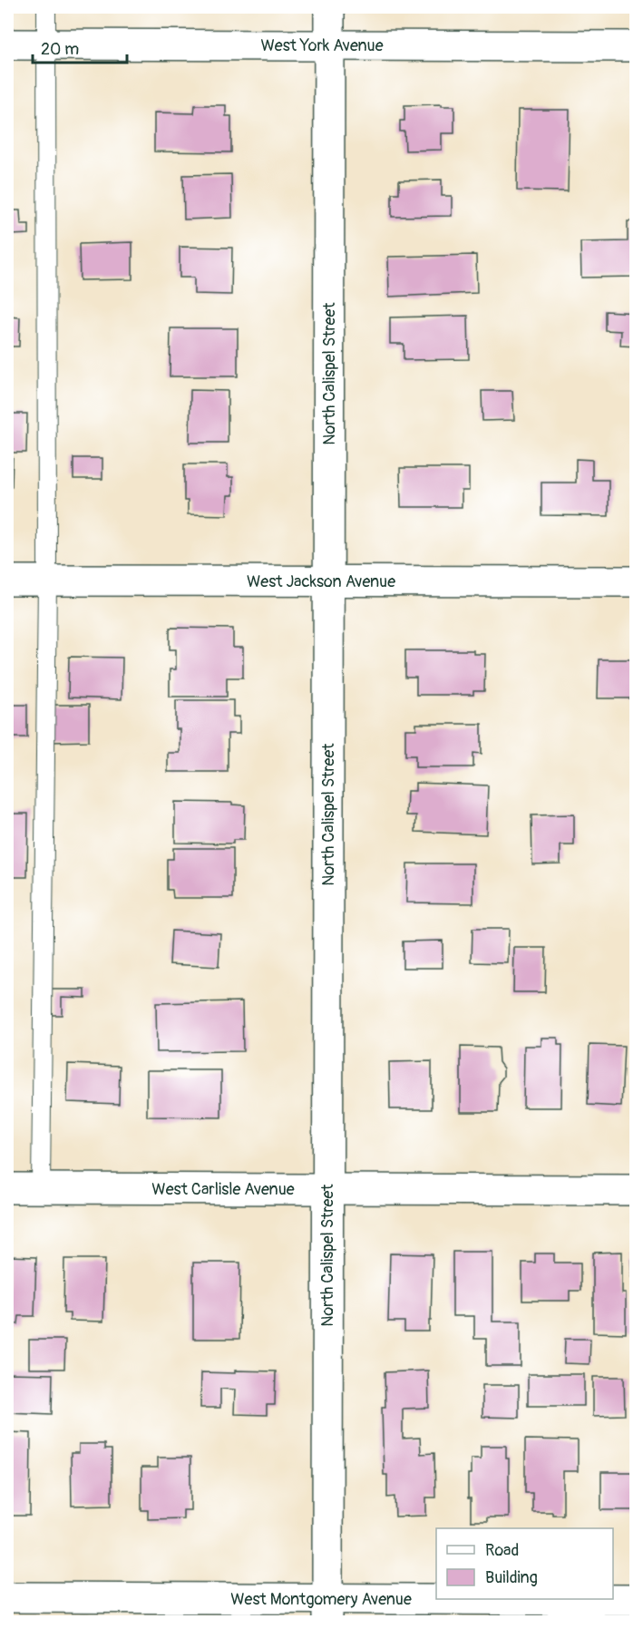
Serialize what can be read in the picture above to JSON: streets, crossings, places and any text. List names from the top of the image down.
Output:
{
  "streets": {
    "street": [
      "West York Avenue",
      "North Calispel Street",
      "West Jackson Avenue",
      "West Carlisle Avenue",
      "West Montgomery Avenue"
    ]
  },
  "crossings": [
    ["West York Avenue", "North Calispel Street"],
    ["North Calispel Street", "West Jackson Avenue"],
    ["North Calispel Street", "West Carlisle Avenue"],
    ["North Calispel Street", "West Montgomery Avenue"]
  ],
  "legend": ["Road", "Building"],
  "scale_bar": "20 m"
}
